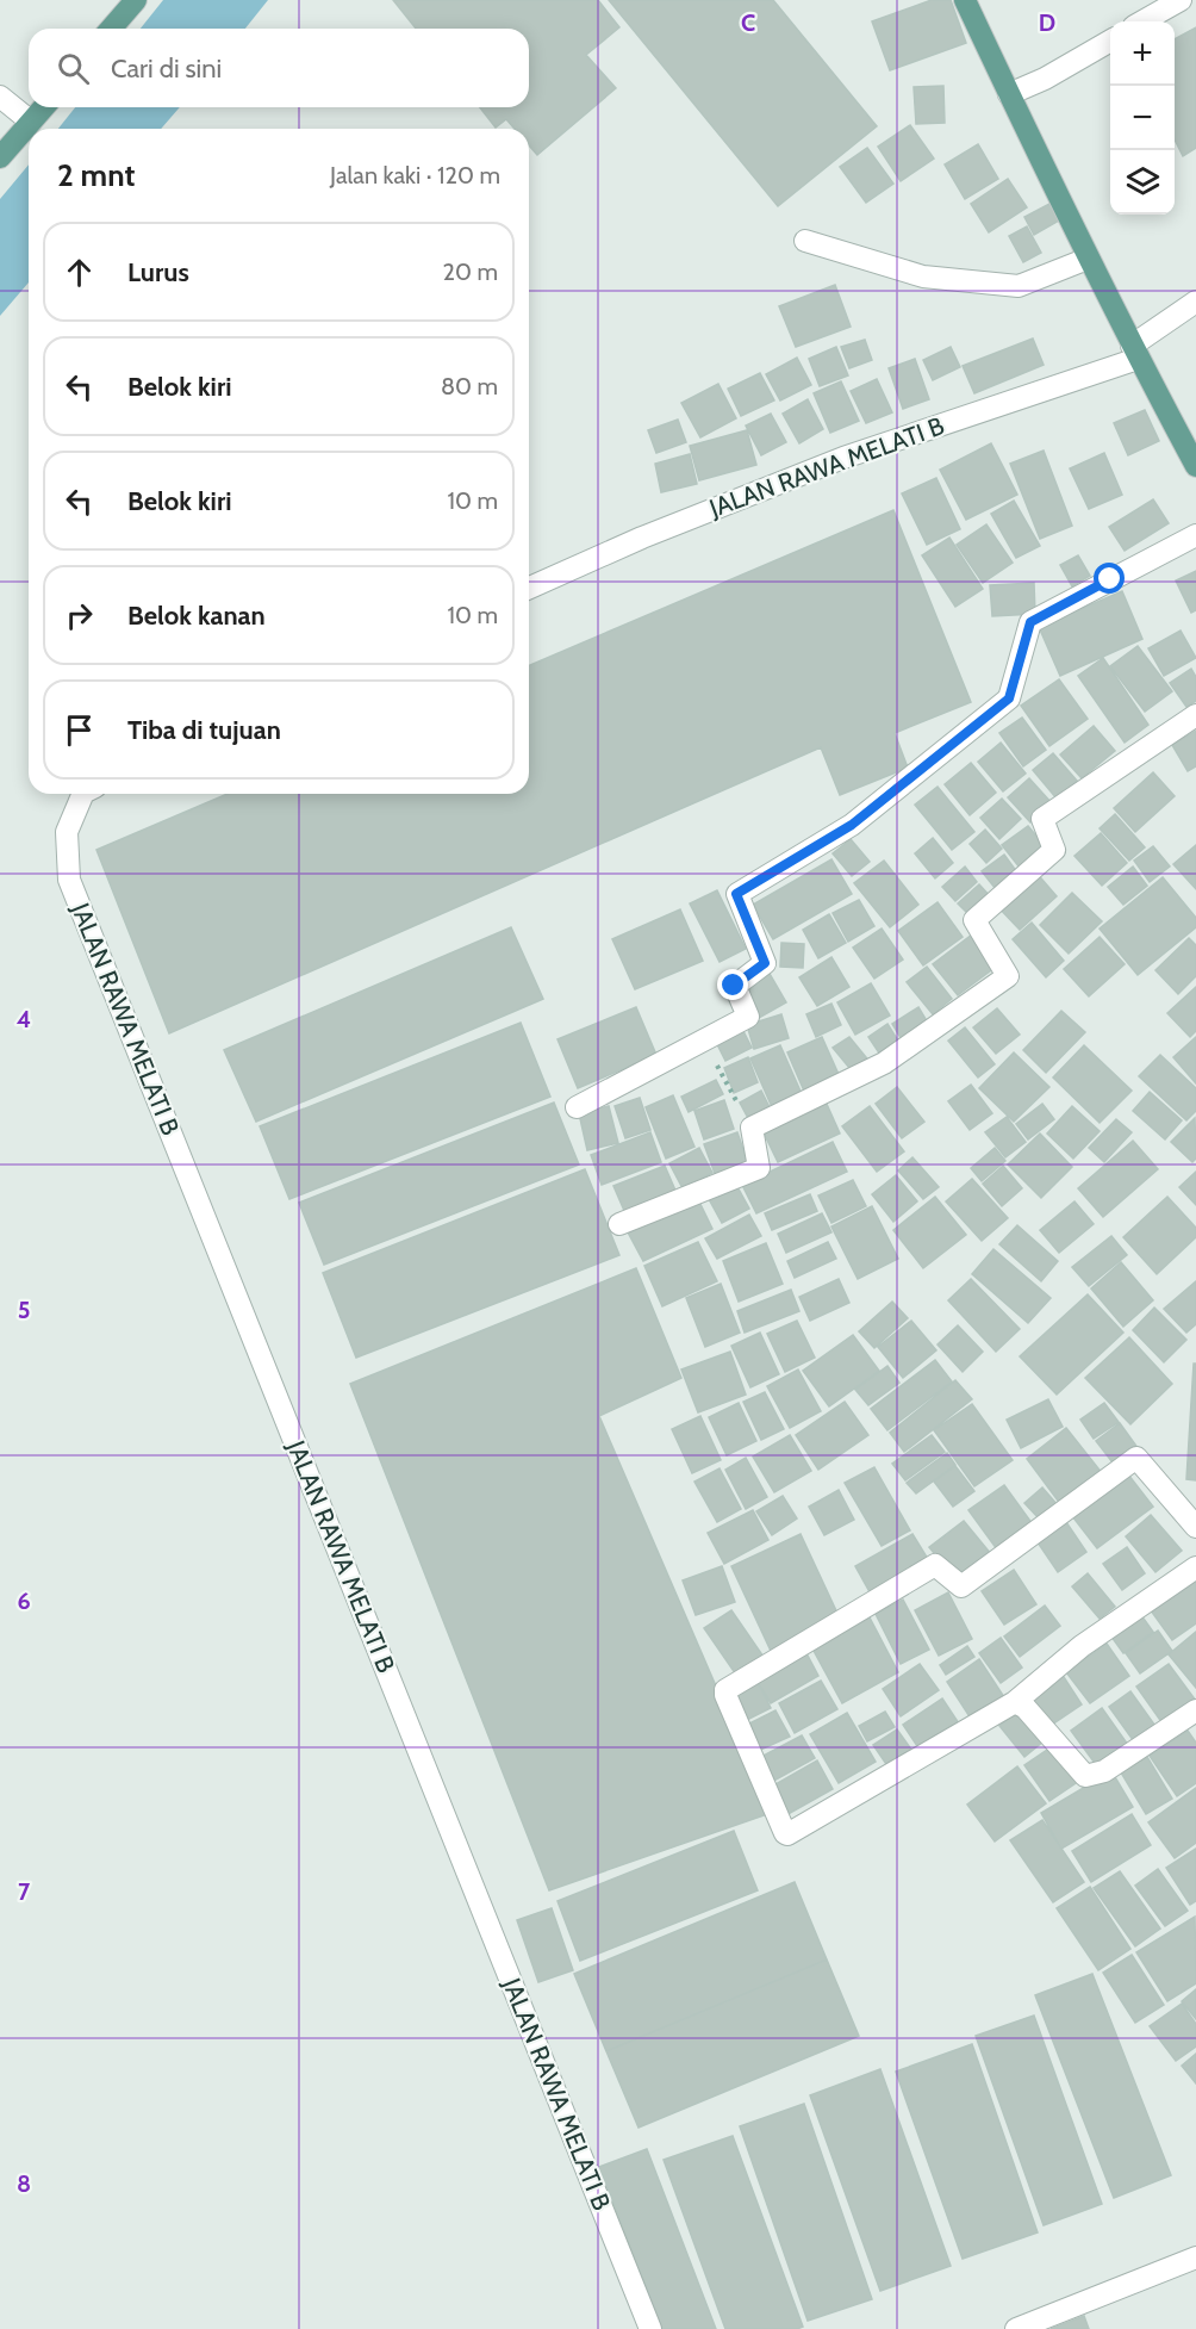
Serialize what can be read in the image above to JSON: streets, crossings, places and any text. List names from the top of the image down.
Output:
{
  "streets": {
    "street": ["JALAN RAWA MELATI B"]
  },
  "page": {
    "map_buttons": ["+", "−"],
    "search": "Cari di sini",
    "heading": ["2 mnt", "Jalan kaki · 120 m"],
    "list": [
      ["Lurus", "20 m"],
      ["Belok kiri", "80 m"],
      ["Belok kiri", "10 m"],
      ["Belok kanan", "10 m"],
      "Tiba di tujuan"
    ]
  },
  "grid": {
    "columns": ["C", "D"],
    "rows": [
      "4",
      "5",
      "6",
      "7",
      "8"
    ]
  }
}
